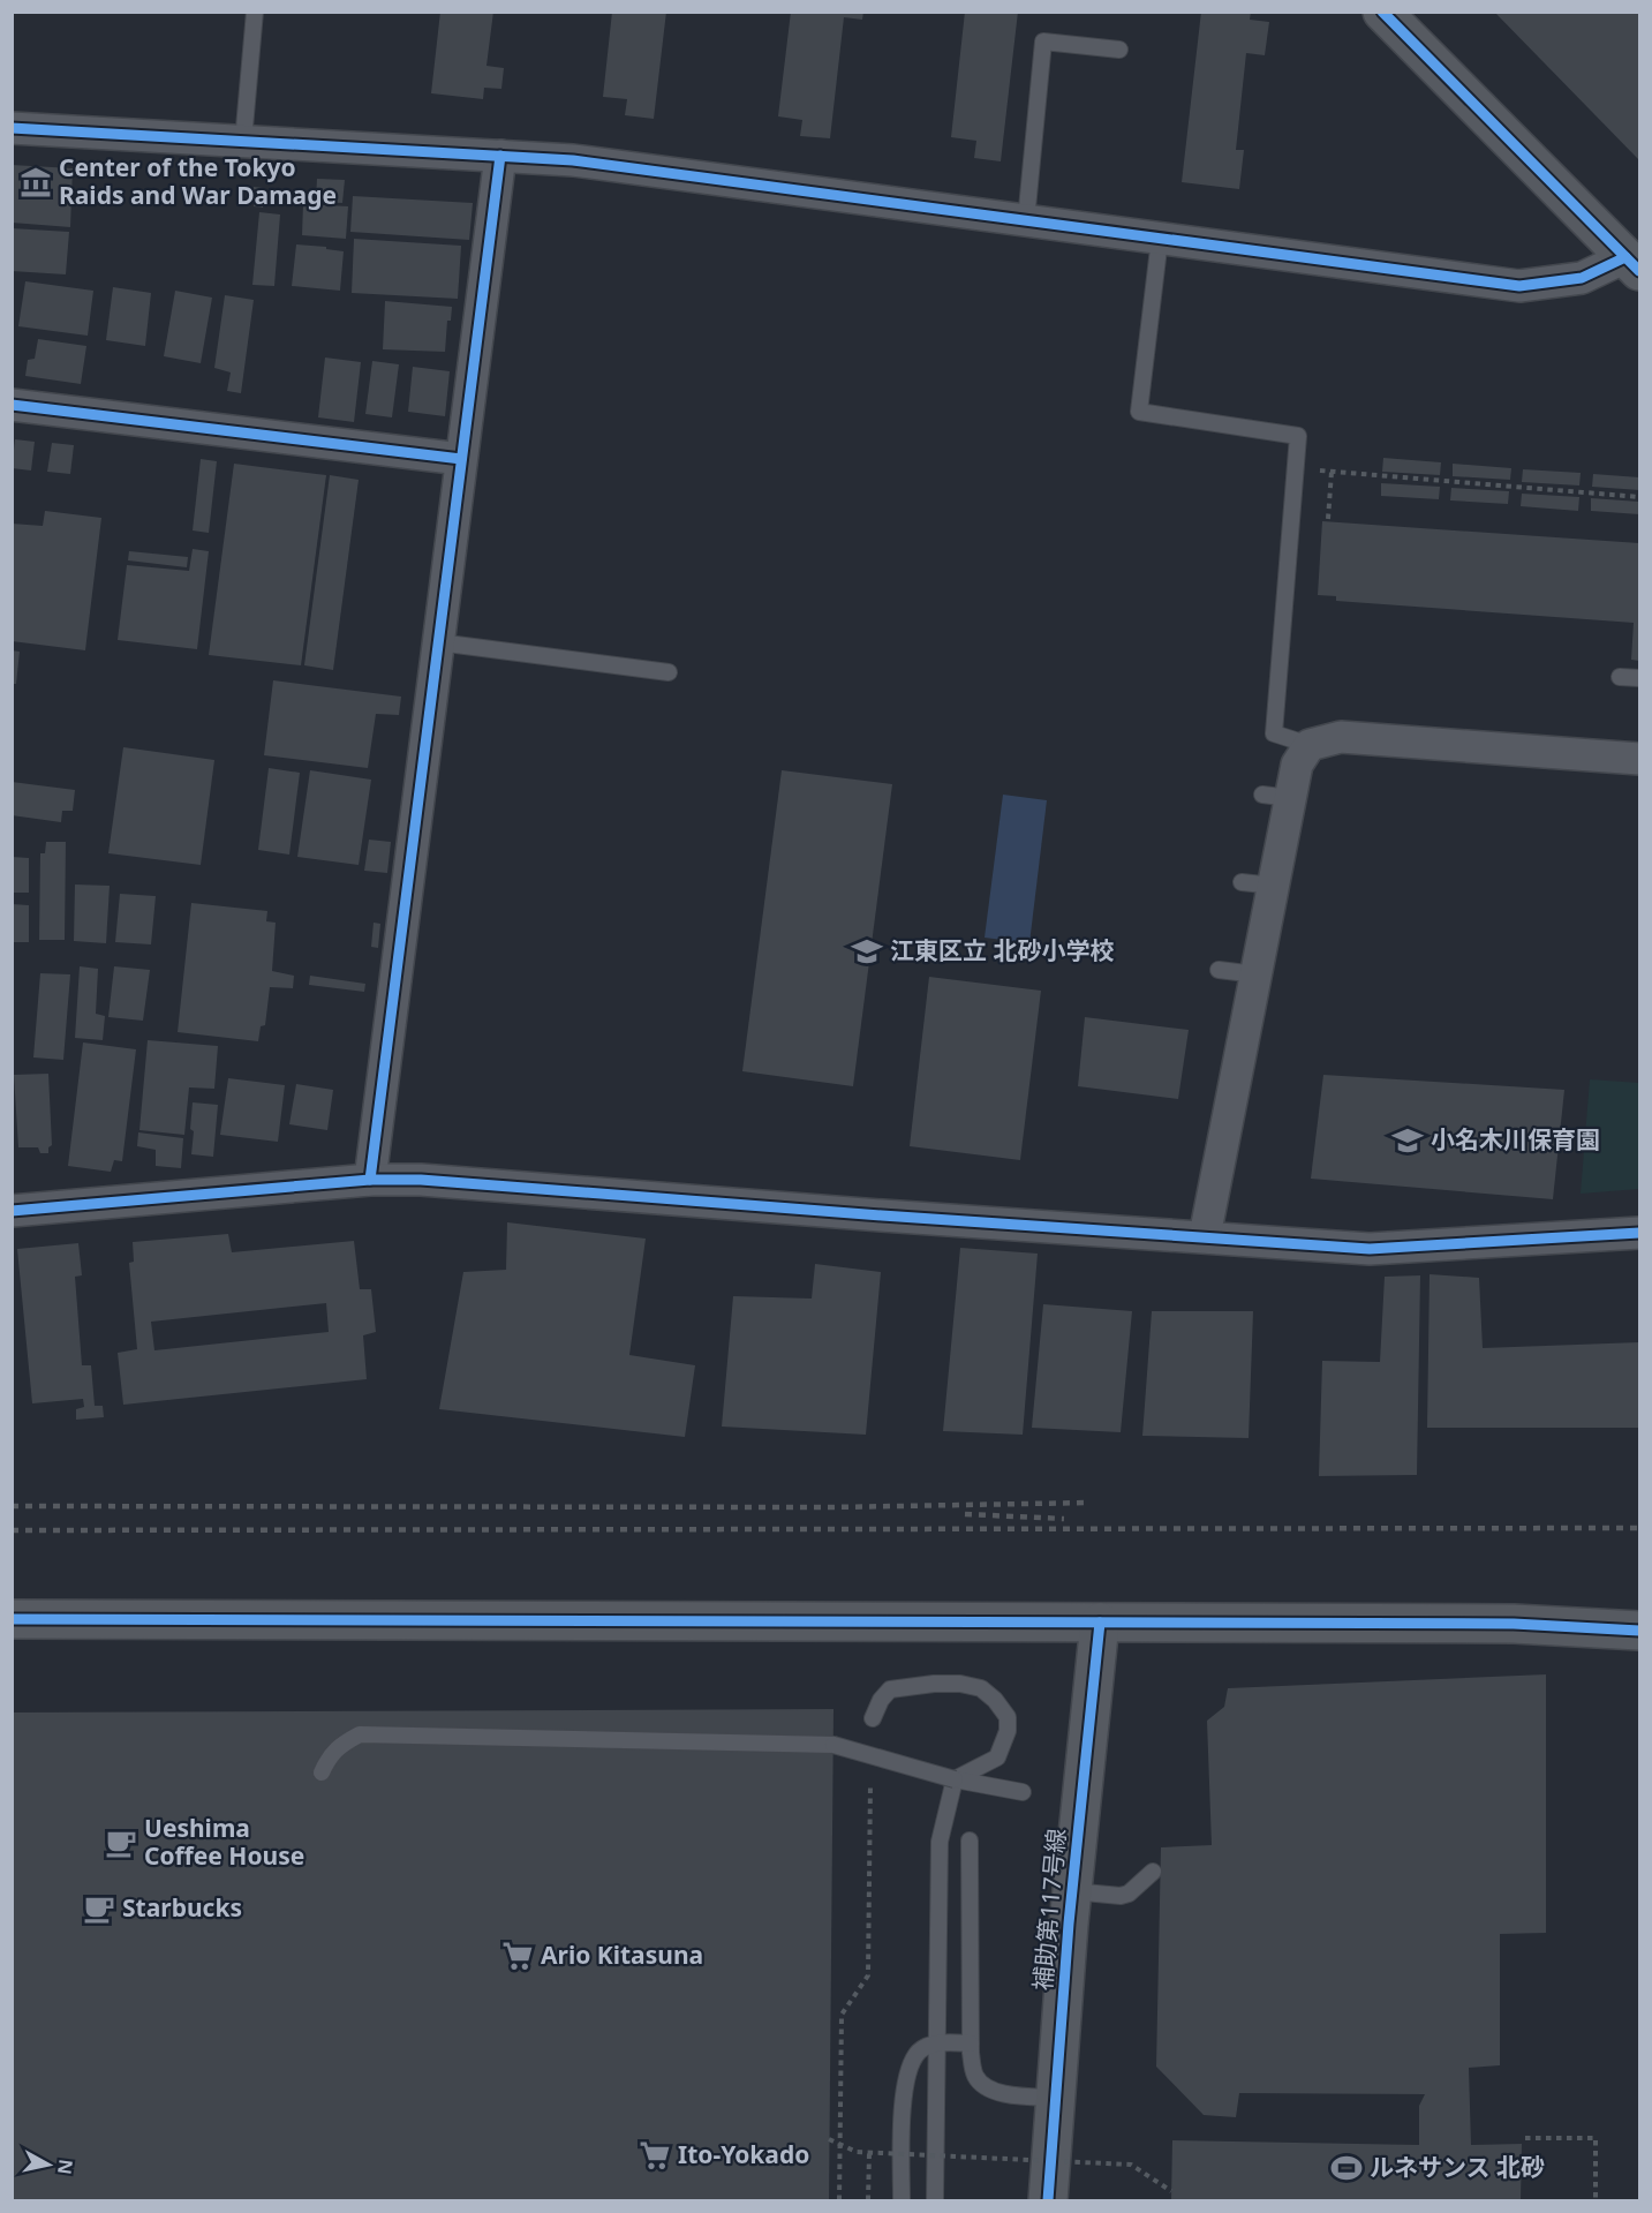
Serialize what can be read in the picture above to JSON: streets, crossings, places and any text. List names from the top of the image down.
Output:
{
  "streets": {
    "street": ["補助第117号線"]
  },
  "places": {
    "museum": ["Center of the Tokyo Raids and War Damage"],
    "school or university": ["江東区立 北砂小学校", "小名木川保育園"],
    "cafe": ["Ueshima Coffee House", "Starbucks"],
    "supermarket": ["Ario Kitasuna", "Ito-Yokado"],
    "sports": ["ルネサンス 北砂"]
  },
  "north": "right"
}
